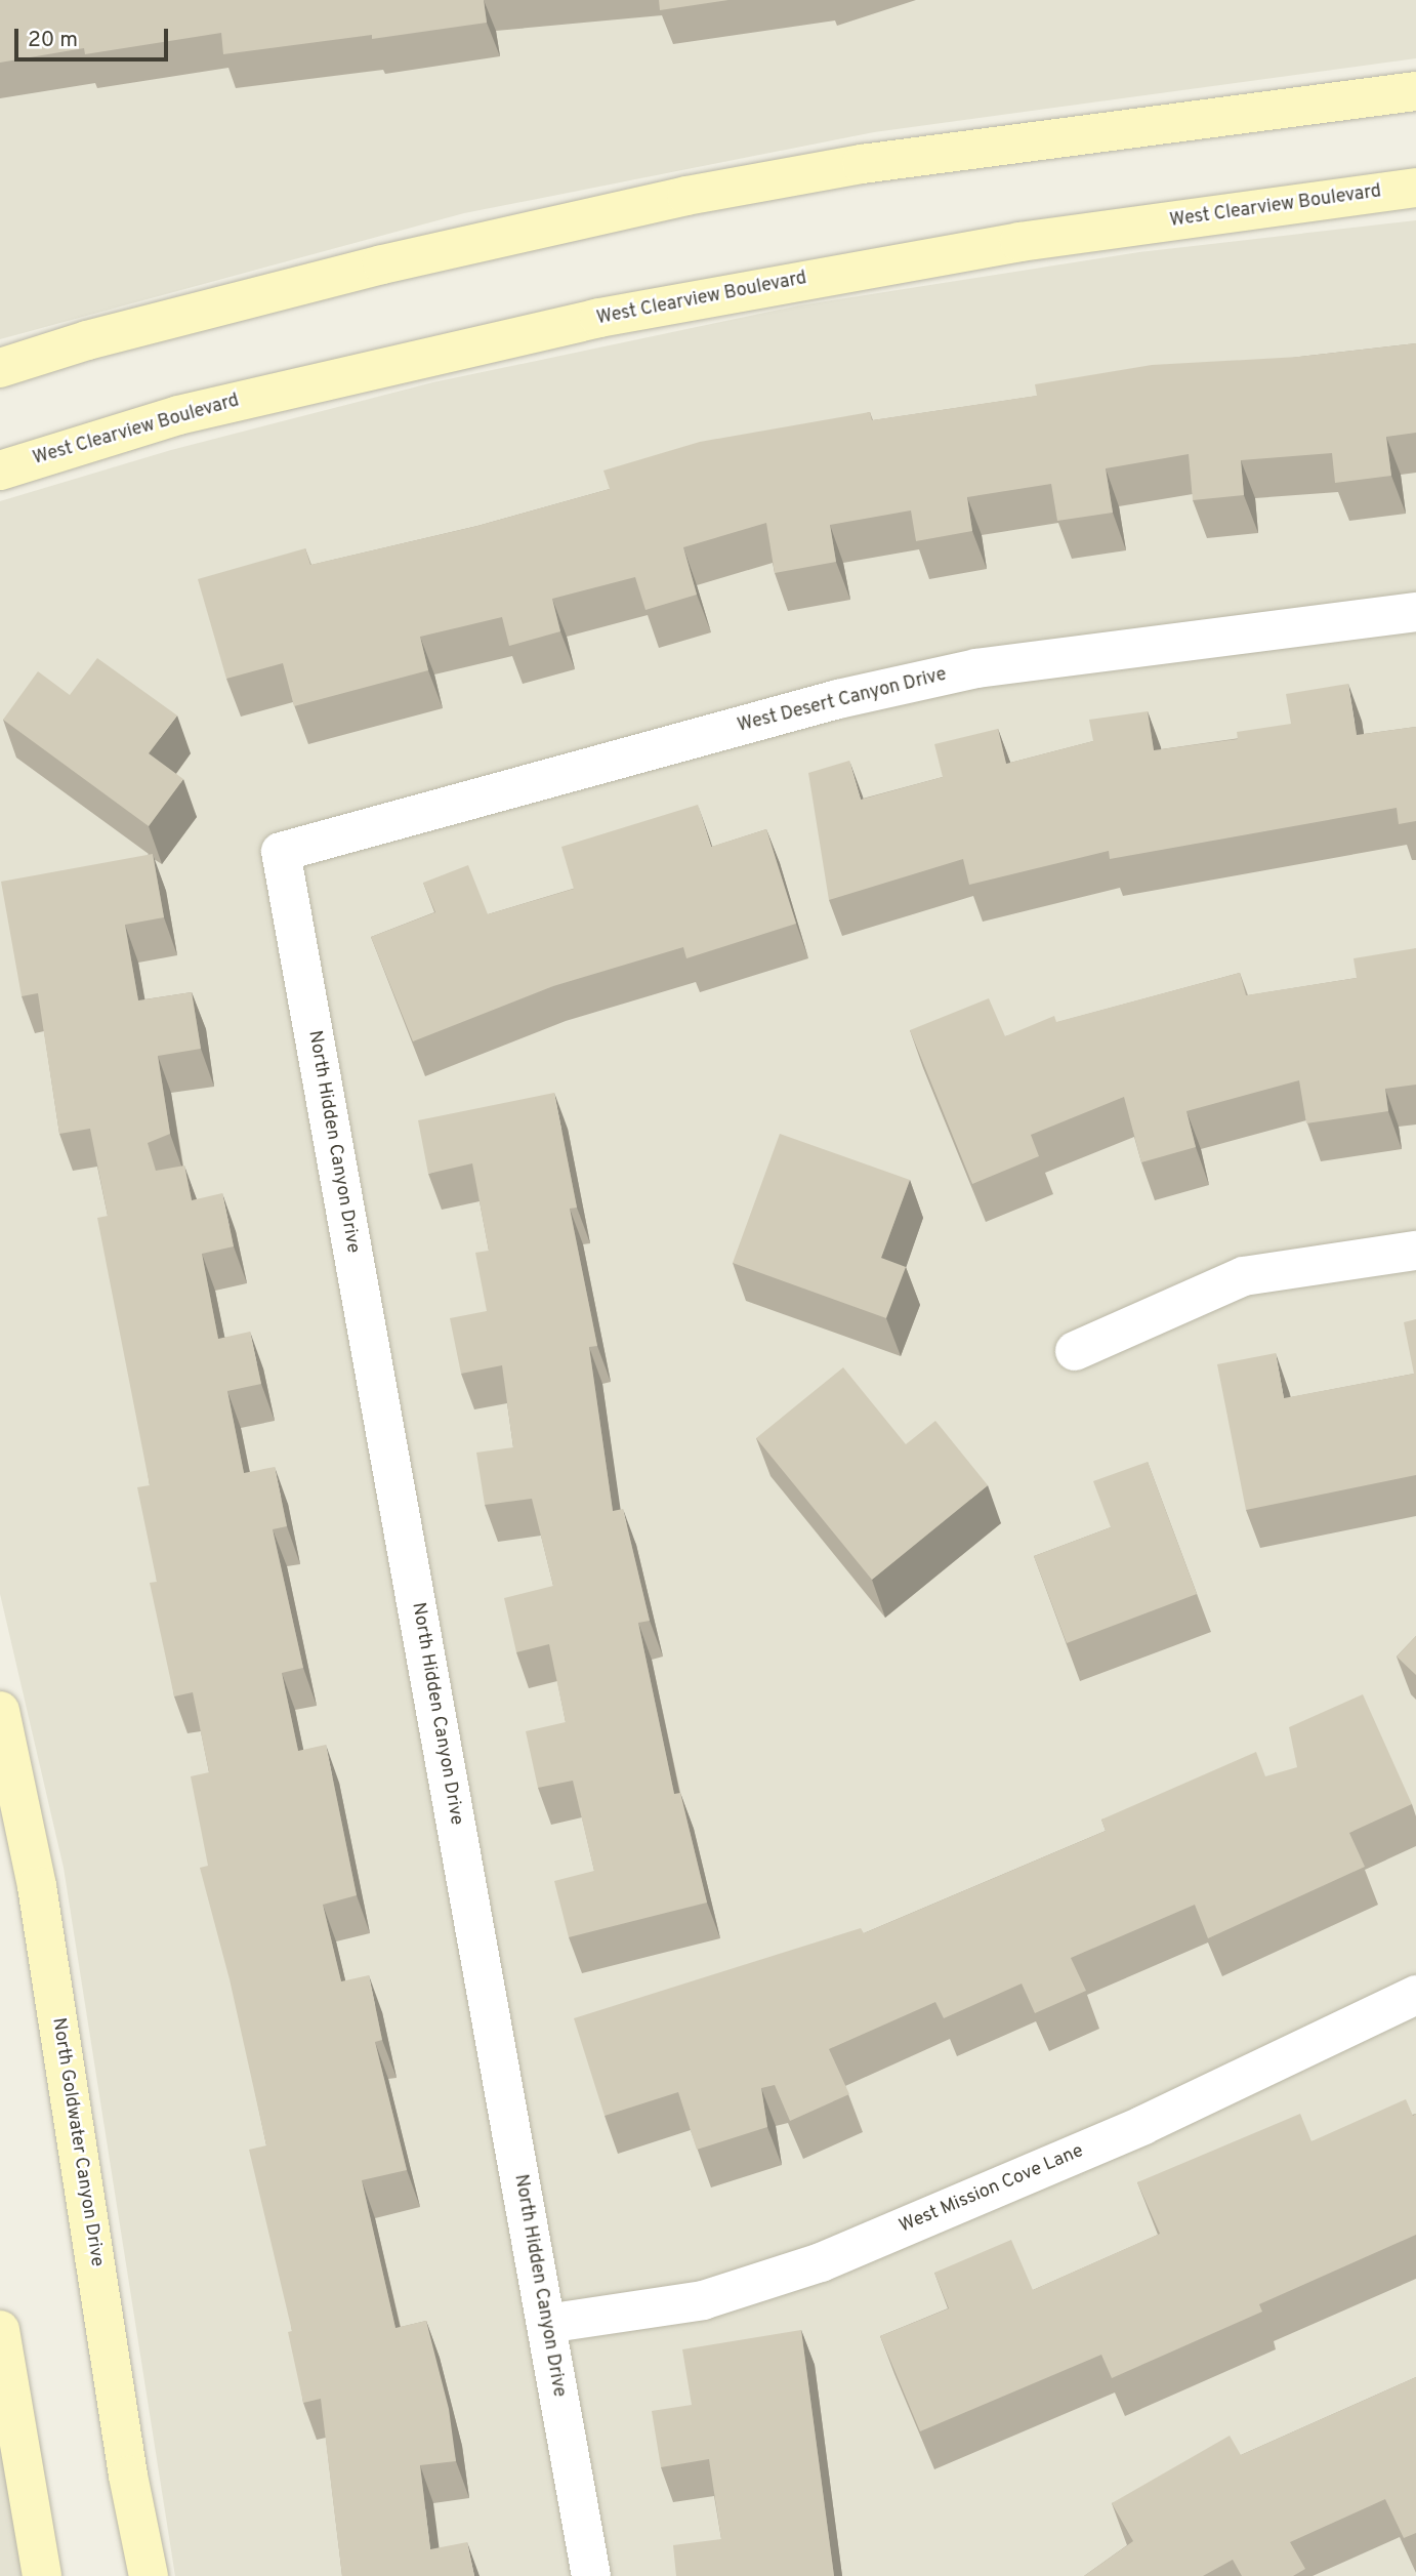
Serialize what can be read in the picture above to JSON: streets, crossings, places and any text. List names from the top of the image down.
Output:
{
  "streets": {
    "street": [
      "West Clearview Boulevard",
      "West Desert Canyon Drive",
      "North Hidden Canyon Drive",
      "North Goldwater Canyon Drive",
      "West Mission Cove Lane"
    ]
  },
  "crossings": [
    ["West Desert Canyon Drive", "North Hidden Canyon Drive"],
    ["North Hidden Canyon Drive", "West Mission Cove Lane"]
  ],
  "scale_bar": "20 m"
}
